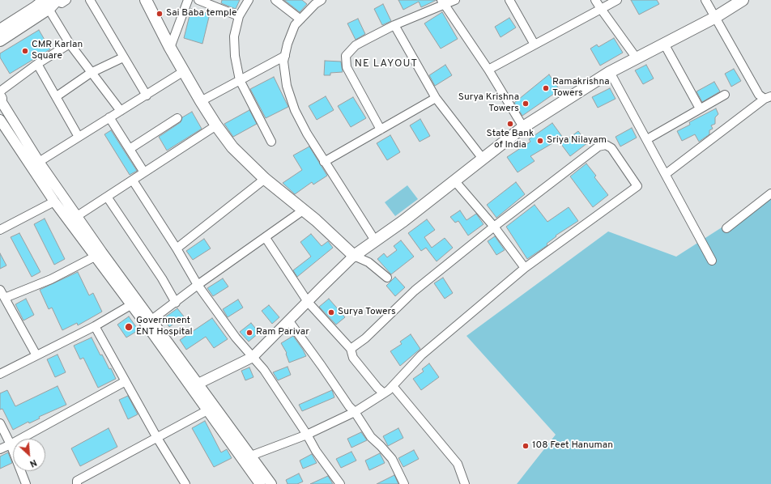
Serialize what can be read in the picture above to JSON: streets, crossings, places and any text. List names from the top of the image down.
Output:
{
  "districts": ["NE LAYOUT"],
  "places": [
    "Sai Baba temple",
    "CMR Karlan Square",
    "Ramakrishna Towers",
    "Surya Krishna Towers",
    "State Bank of India",
    "Sriya Nilayam",
    "Surya Towers",
    "Government ENT Hospital",
    "Ram Parivar",
    "108 Feet Hanuman"
  ],
  "north": "bottom right"
}
